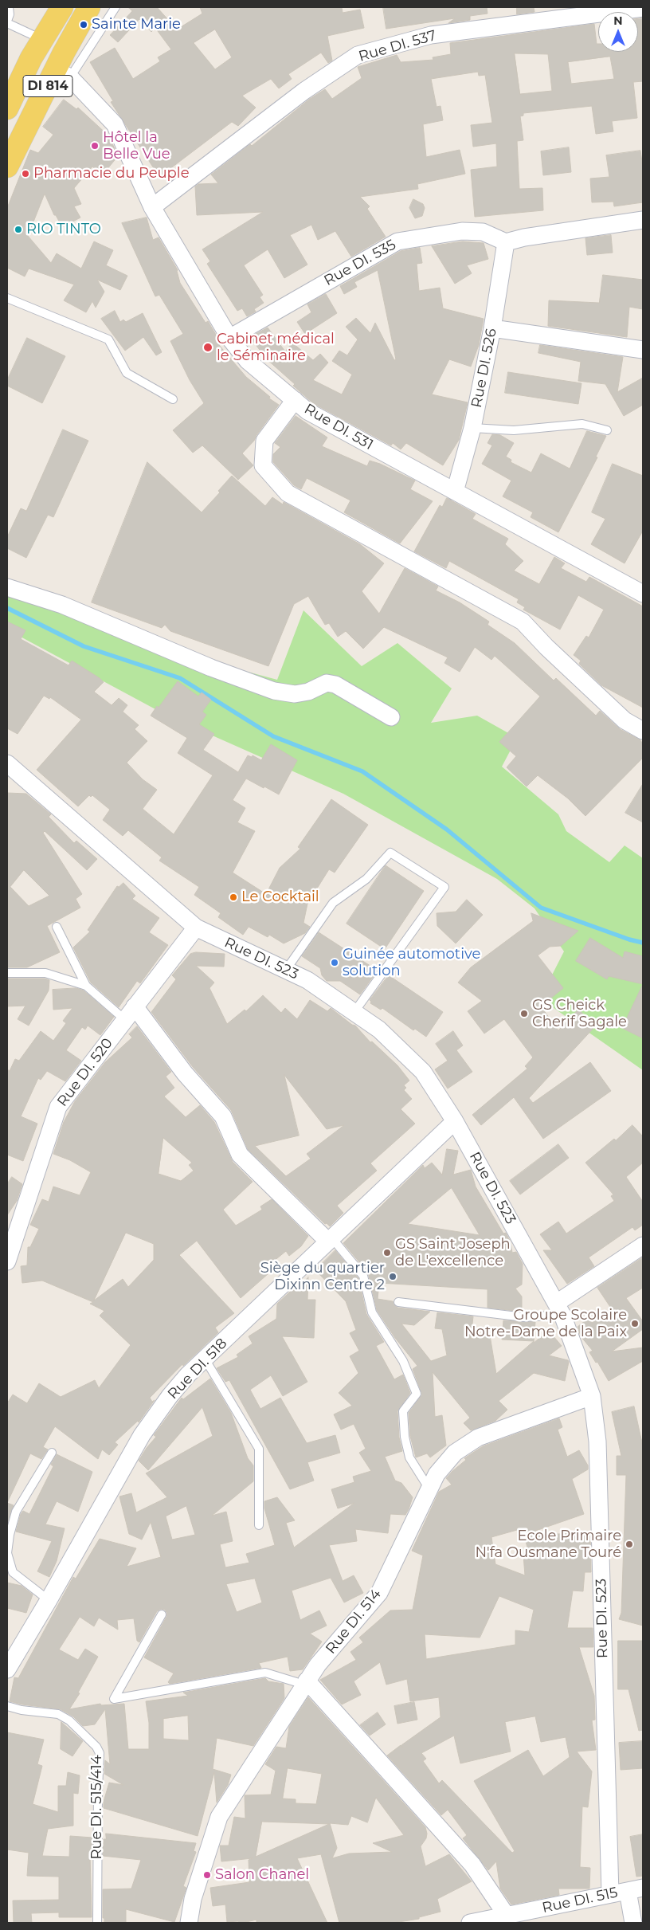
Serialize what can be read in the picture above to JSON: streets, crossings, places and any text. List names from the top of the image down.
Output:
{
  "streets": {
    "main road": ["DI 814"],
    "street": [
      "Rue DI. 537",
      "Rue DI. 535",
      "Rue DI. 526",
      "Rue DI. 531",
      "Rue DI. 523",
      "Rue DI. 520",
      "Rue DI. 518",
      "Rue DI. 514",
      "Rue DI. 515"
    ],
    "lane": ["Rue DI. 515/414"]
  },
  "crossings": [
    ["Rue DI. 537", "Rue DI. 531"],
    ["DI 814", "Rue DI. 531"],
    ["Rue DI. 535", "Rue DI. 526"],
    ["Rue DI. 535", "Rue DI. 531"],
    ["Rue DI. 526", "Rue DI. 531"],
    ["Rue DI. 523", "Rue DI. 520"],
    ["Rue DI. 523", "Rue DI. 518"],
    ["Rue DI. 523", "Rue DI. 514"],
    ["Rue DI. 523", "Rue DI. 515"]
  ],
  "places": [
    "Sainte Marie",
    "Hôtel la Belle Vue",
    "Pharmacie du Peuple",
    "RIO TINTO",
    "Cabinet médical le Séminaire",
    "Le Cocktail",
    "Guinée automotive solution",
    "GS Cheick Cherif Sagale",
    "GS Saint Joseph de L'excellence",
    "Siège du quartier Dixinn Centre 2",
    "Groupe Scolaire Notre-Dame de la Paix",
    "Ecole Primaire N'fa Ousmane Touré",
    "Salon Chanel"
  ],
  "north": "top"
}
